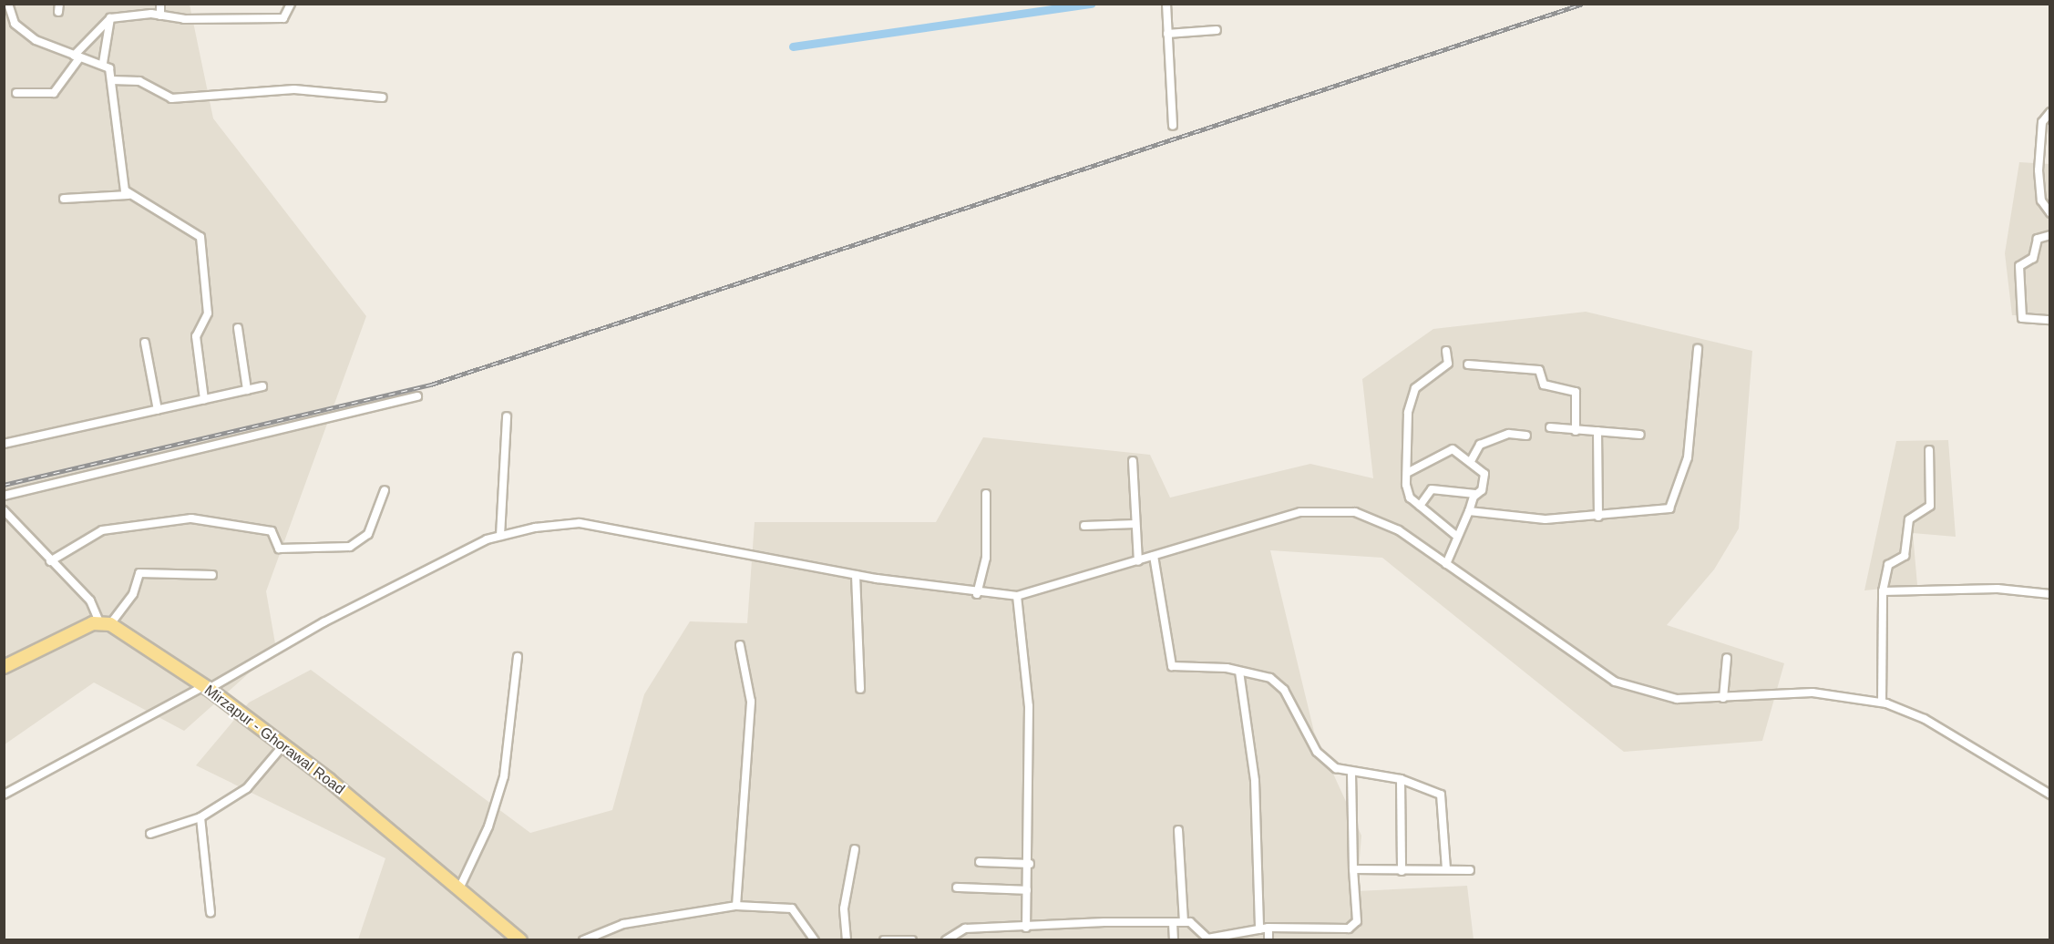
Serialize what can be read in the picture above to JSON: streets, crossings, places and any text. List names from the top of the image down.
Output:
{
  "streets": {
    "main road": ["Mirzapur - Ghorawal Road"]
  }
}
